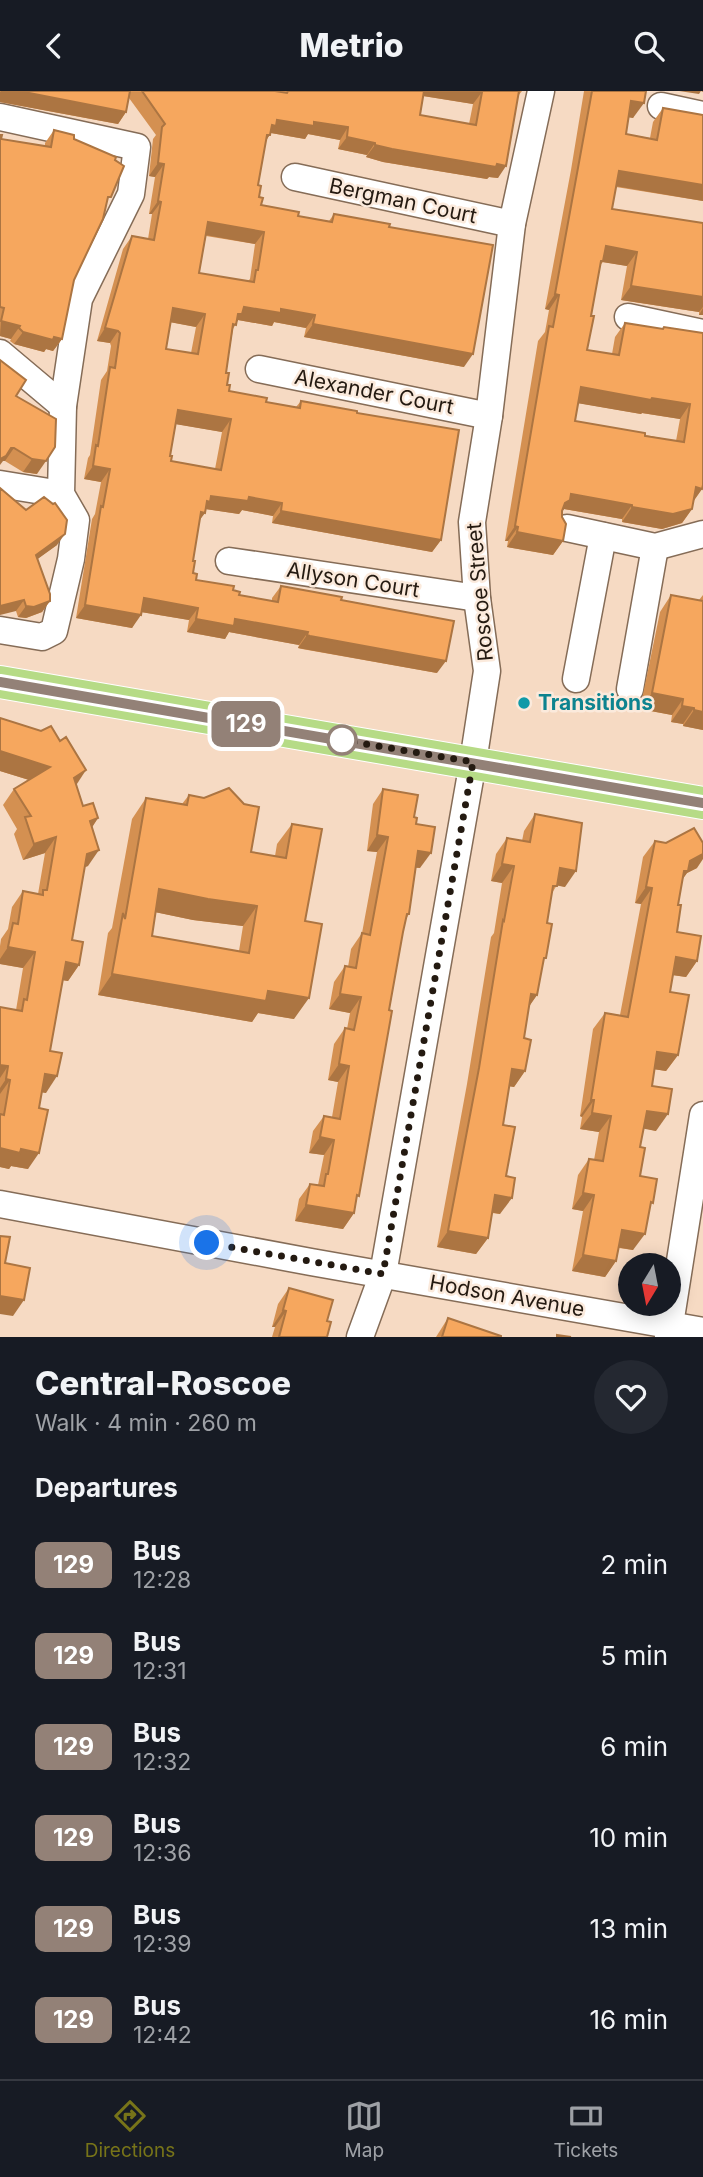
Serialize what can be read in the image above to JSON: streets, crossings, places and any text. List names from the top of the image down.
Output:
{
  "streets": {
    "street": [
      "Bergman Court",
      "Alexander Court",
      "Allyson Court",
      "Roscoe Street",
      "Hodson Avenue"
    ]
  },
  "crossings": [
    ["Bergman Court", "Roscoe Street"],
    ["Alexander Court", "Roscoe Street"],
    ["Allyson Court", "Roscoe Street"],
    ["Roscoe Street", "Hodson Avenue"]
  ],
  "places": ["Transitions"],
  "lines": ["bus line 129"],
  "north": "bottom",
  "page": {
    "header": "Metrio",
    "on_map": "129",
    "heading": [
      ["Central-Roscoe", "Walk · 4 min · 260 m"],
      "Departures"
    ],
    "list": [
      {
        "mark": "129",
        "name": "Bus",
        "note": "12:28",
        "value": "2 min"
      },
      {
        "mark": "129",
        "name": "Bus",
        "note": "12:31",
        "value": "5 min"
      },
      {
        "mark": "129",
        "name": "Bus",
        "note": "12:32",
        "value": "6 min"
      },
      {
        "mark": "129",
        "name": "Bus",
        "note": "12:36",
        "value": "10 min"
      },
      {
        "mark": "129",
        "name": "Bus",
        "note": "12:39",
        "value": "13 min"
      },
      {
        "mark": "129",
        "name": "Bus",
        "note": "12:42",
        "value": "16 min"
      }
    ],
    "tabs": ["Directions", "Map", "Tickets"]
  }
}
